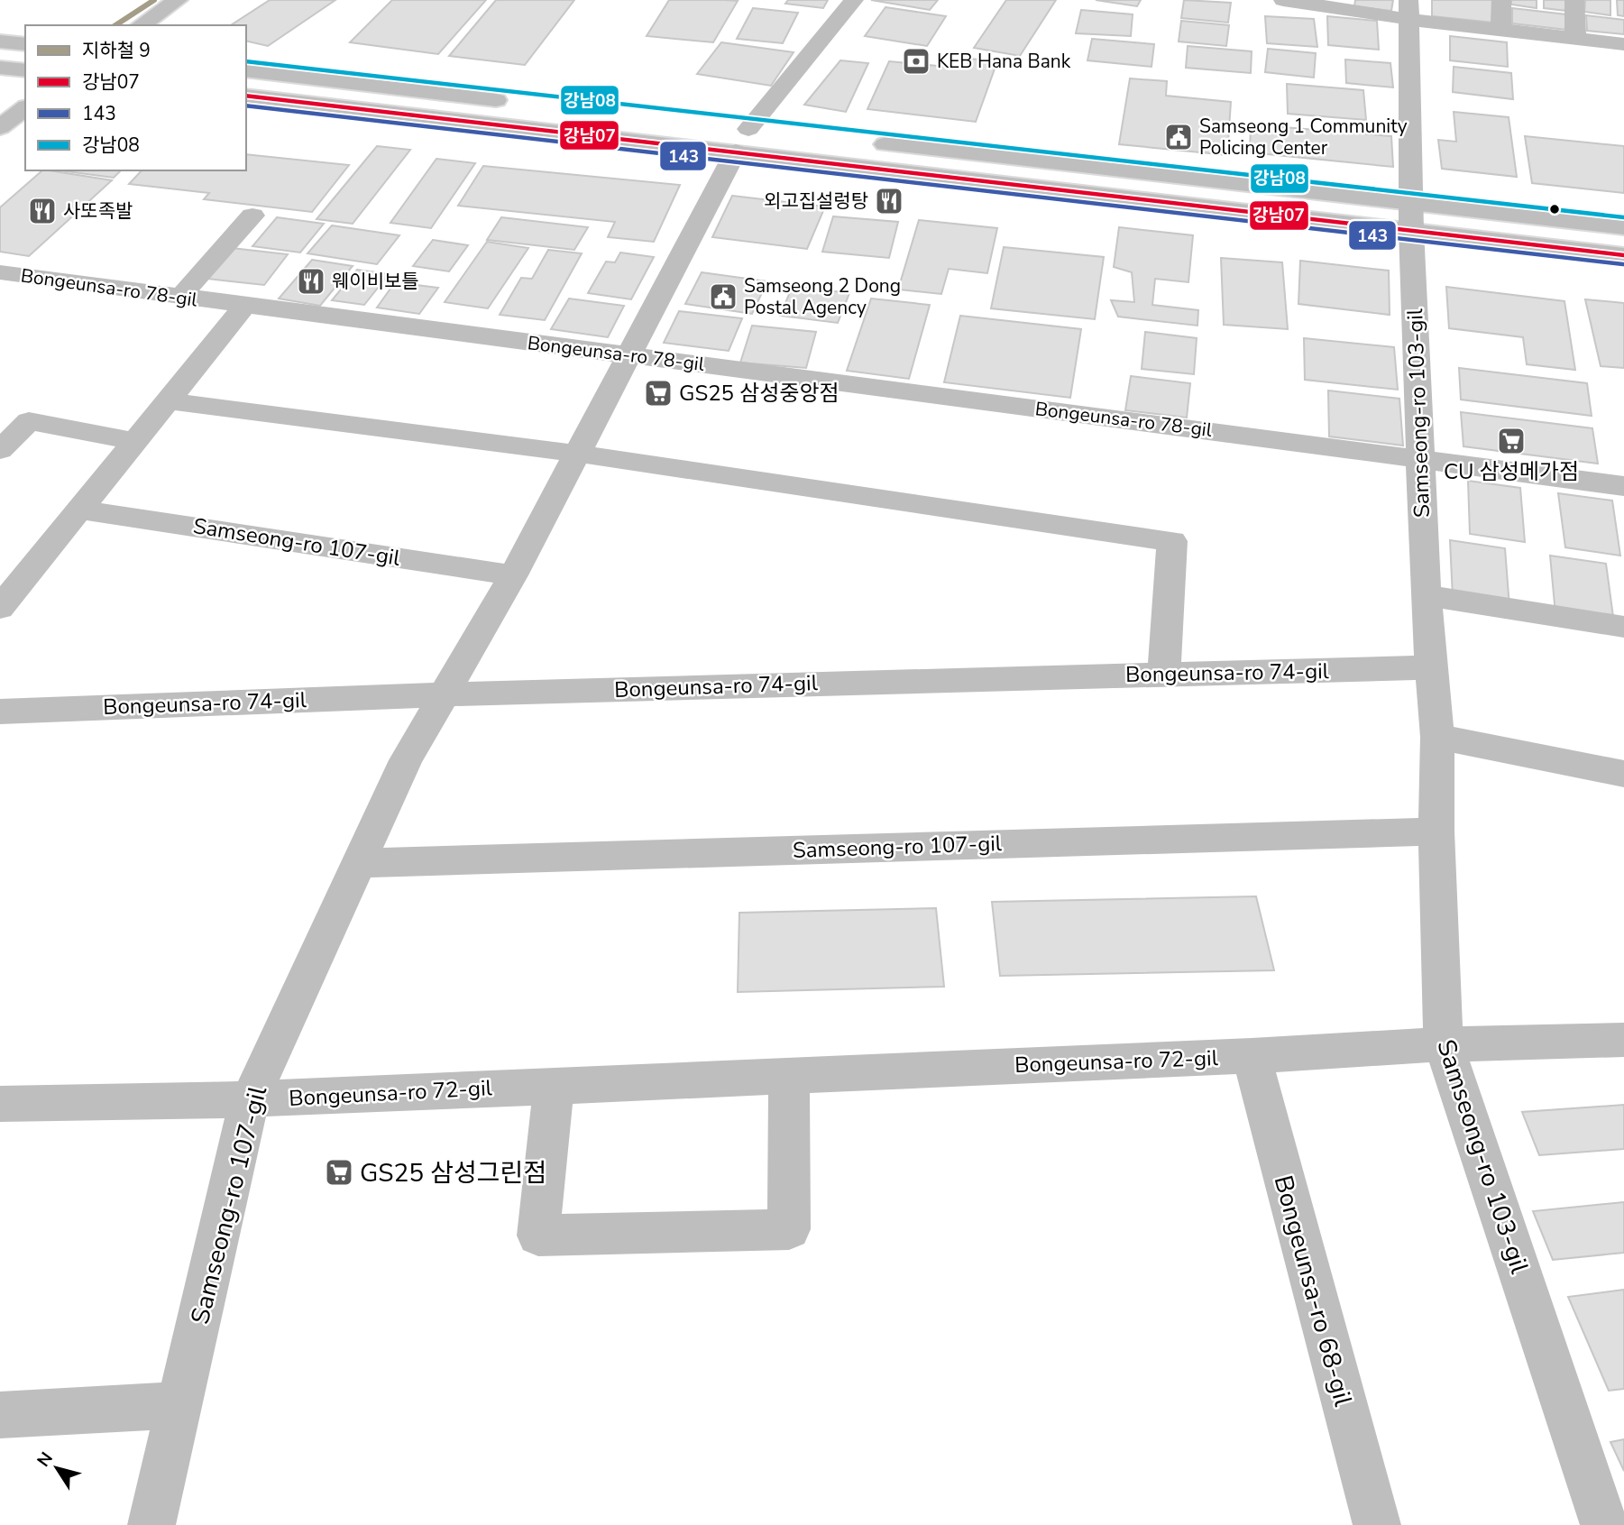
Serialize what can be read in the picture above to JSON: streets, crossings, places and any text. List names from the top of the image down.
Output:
{
  "streets": {
    "street": [
      "Bongeunsa-ro 78-gil",
      "Samseong-ro 103-gil",
      "Samseong-ro 107-gil",
      "Bongeunsa-ro 74-gil",
      "Bongeunsa-ro 72-gil",
      "Bongeunsa-ro 68-gil"
    ]
  },
  "crossings": [
    ["Bongeunsa-ro 78-gil", "Samseong-ro 103-gil"],
    ["Bongeunsa-ro 78-gil", "Samseong-ro 107-gil"],
    ["Samseong-ro 103-gil", "Samseong-ro 107-gil"],
    ["Samseong-ro 103-gil", "Bongeunsa-ro 74-gil"],
    ["Samseong-ro 103-gil", "Bongeunsa-ro 72-gil"],
    ["Samseong-ro 107-gil", "Bongeunsa-ro 74-gil"],
    ["Samseong-ro 107-gil", "Bongeunsa-ro 72-gil"],
    ["Bongeunsa-ro 72-gil", "Bongeunsa-ro 68-gil"]
  ],
  "places": {
    "bank": ["KEB Hana Bank"],
    "public building": ["Samseong 1 Community Policing Center", "Samseong 2 Dong Postal Agency"],
    "restaurant": ["외고집설렁탕", "사또족발", "웨이비보틀"],
    "supermarket": ["GS25 삼성중앙점", "CU 삼성메가점", "GS25 삼성그린점"]
  },
  "lines": [
    "metro line 9",
    "transit line 강남08",
    "transit line 강남07",
    "transit line 143"
  ],
  "legend": [
    "지하철 9",
    "강남07",
    "143",
    "강남08"
  ],
  "north": "top left"
}
